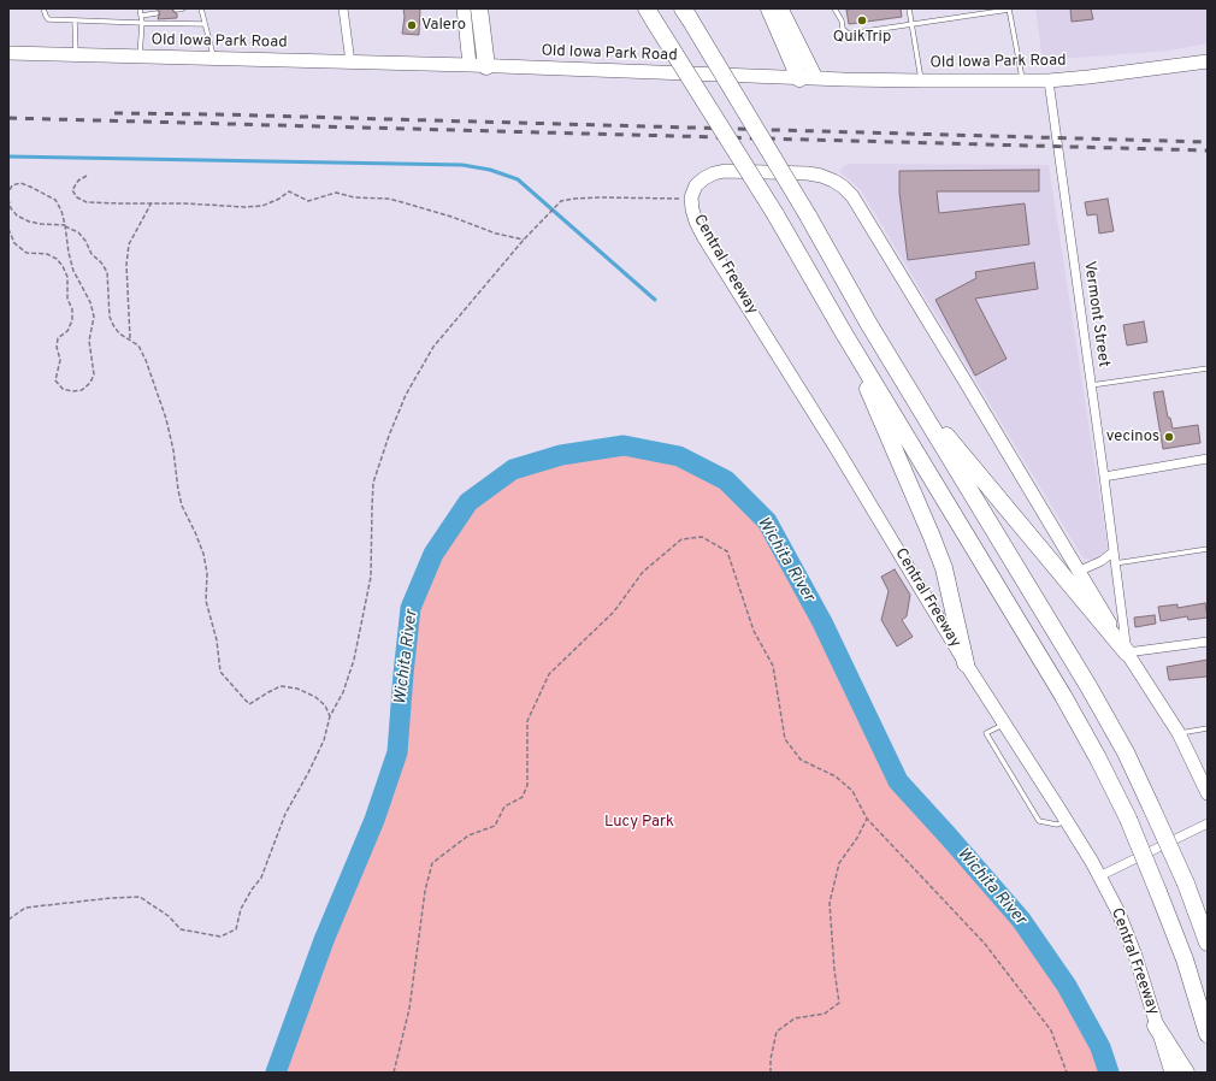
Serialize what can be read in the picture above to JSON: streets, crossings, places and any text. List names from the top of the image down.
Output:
{
  "streets": {
    "main road": ["Old Iowa Park Road", "Central Freeway"],
    "street": ["Vermont Street"]
  },
  "crossings": [
    ["Old Iowa Park Road", "Vermont Street"],
    ["Central Freeway", "Vermont Street"]
  ],
  "water": ["Wichita River"],
  "parks": ["Lucy Park"],
  "places": ["QuikTrip", "Valero", "vecinos"]
}
